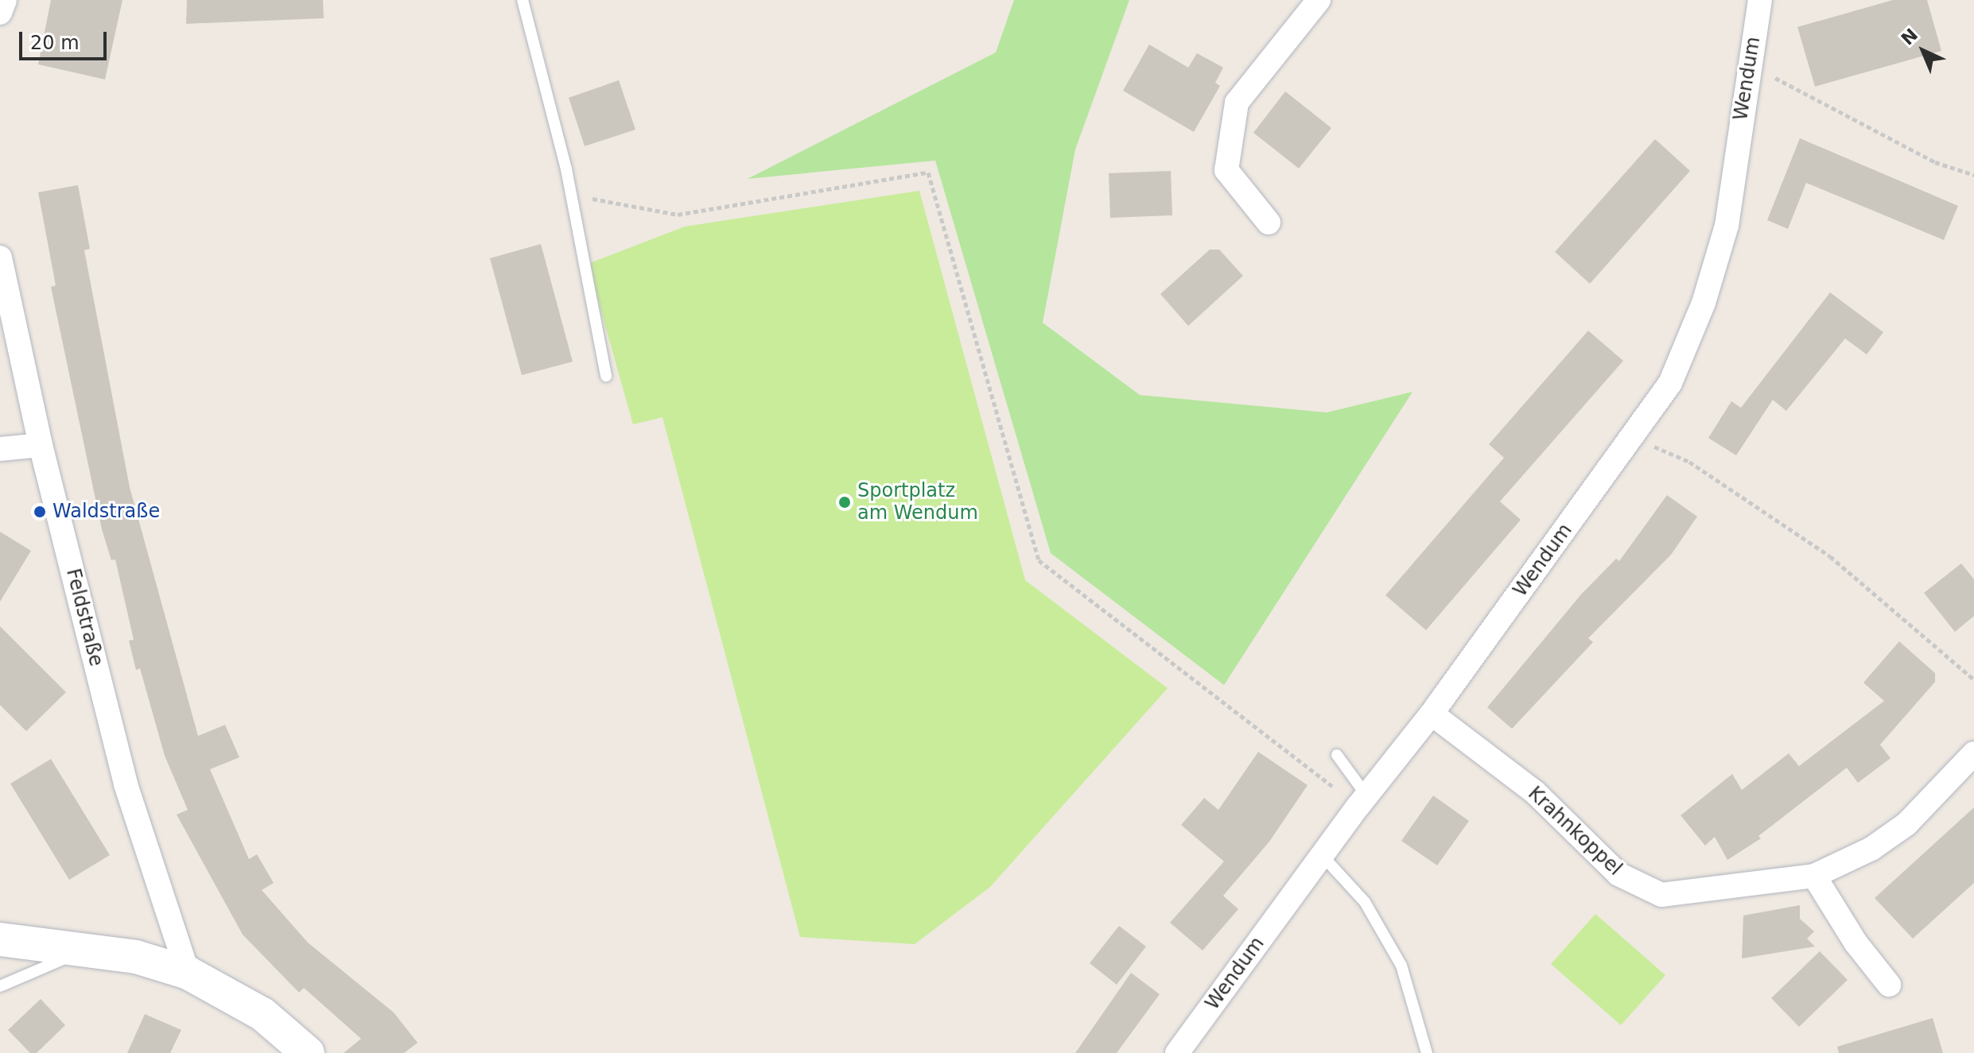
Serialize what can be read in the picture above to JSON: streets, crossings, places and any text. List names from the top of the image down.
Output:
{
  "streets": {
    "street": ["Wendum", "Feldstraße", "Krahnkoppel"]
  },
  "crossings": [
    ["Wendum", "Krahnkoppel"]
  ],
  "places": ["Sportplatz am Wendum", "Waldstraße"],
  "scale_bar": "20 m",
  "north": "top left"
}
